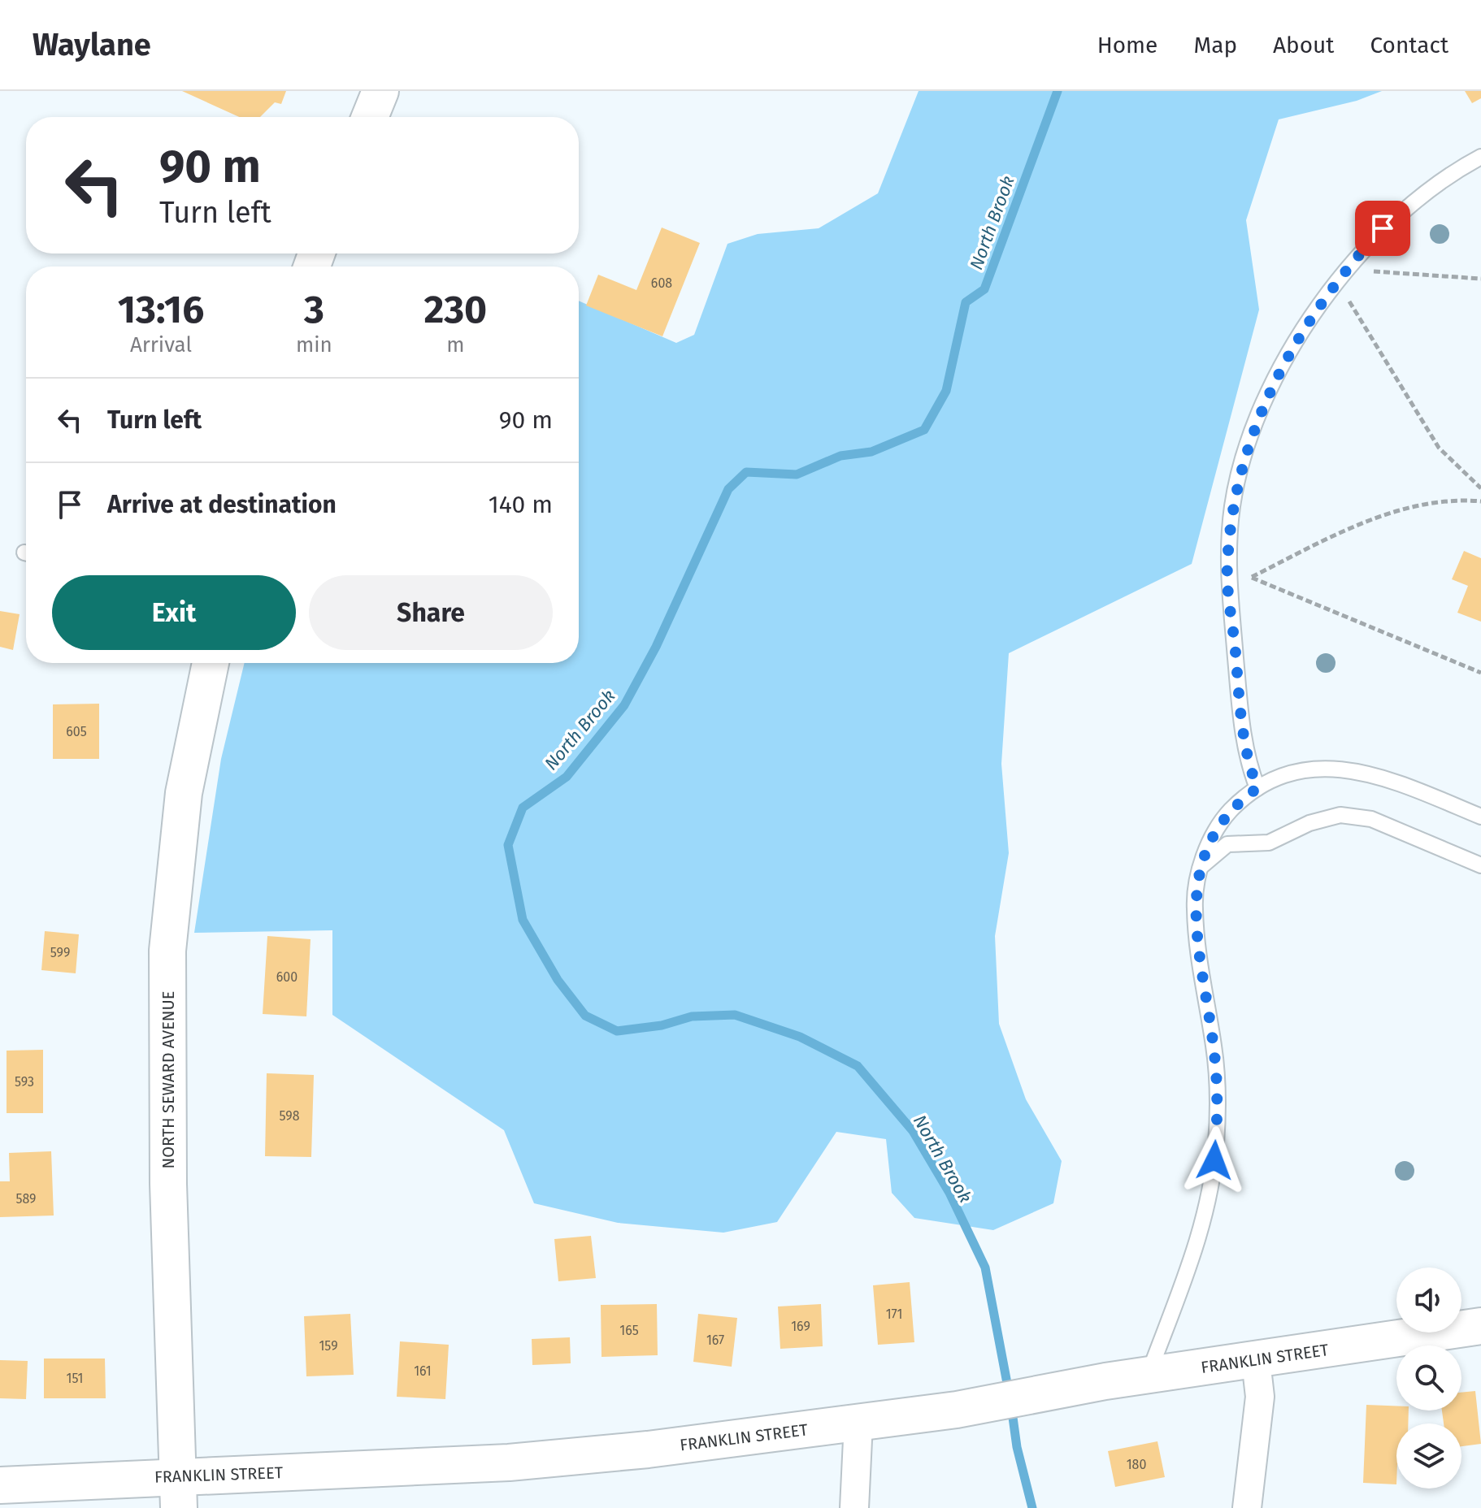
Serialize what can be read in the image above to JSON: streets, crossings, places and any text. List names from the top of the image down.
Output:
{
  "streets": {
    "street": ["NORTH SEWARD AVENUE", "FRANKLIN STREET"]
  },
  "crossings": [
    ["NORTH SEWARD AVENUE", "FRANKLIN STREET"]
  ],
  "water": ["North Brook"],
  "house_numbers": [
    "608",
    "605",
    "599",
    "600",
    "593",
    "598",
    "589",
    "171",
    "169",
    "165",
    "167",
    "159",
    "161",
    "151",
    "180"
  ],
  "page": {
    "header": "Waylane",
    "nav": [
      "Home",
      "Map",
      "About",
      "Contact"
    ],
    "turn": ["90 m", "Turn left"],
    "eta": [
      "13:16",
      "Arrival",
      "3",
      "min",
      "230",
      "m"
    ],
    "list": [
      {
        "name": "Turn left",
        "value": "90 m"
      },
      {
        "name": "Arrive at destination",
        "value": "140 m"
      }
    ],
    "buttons": ["Exit", "Share"]
  }
}
